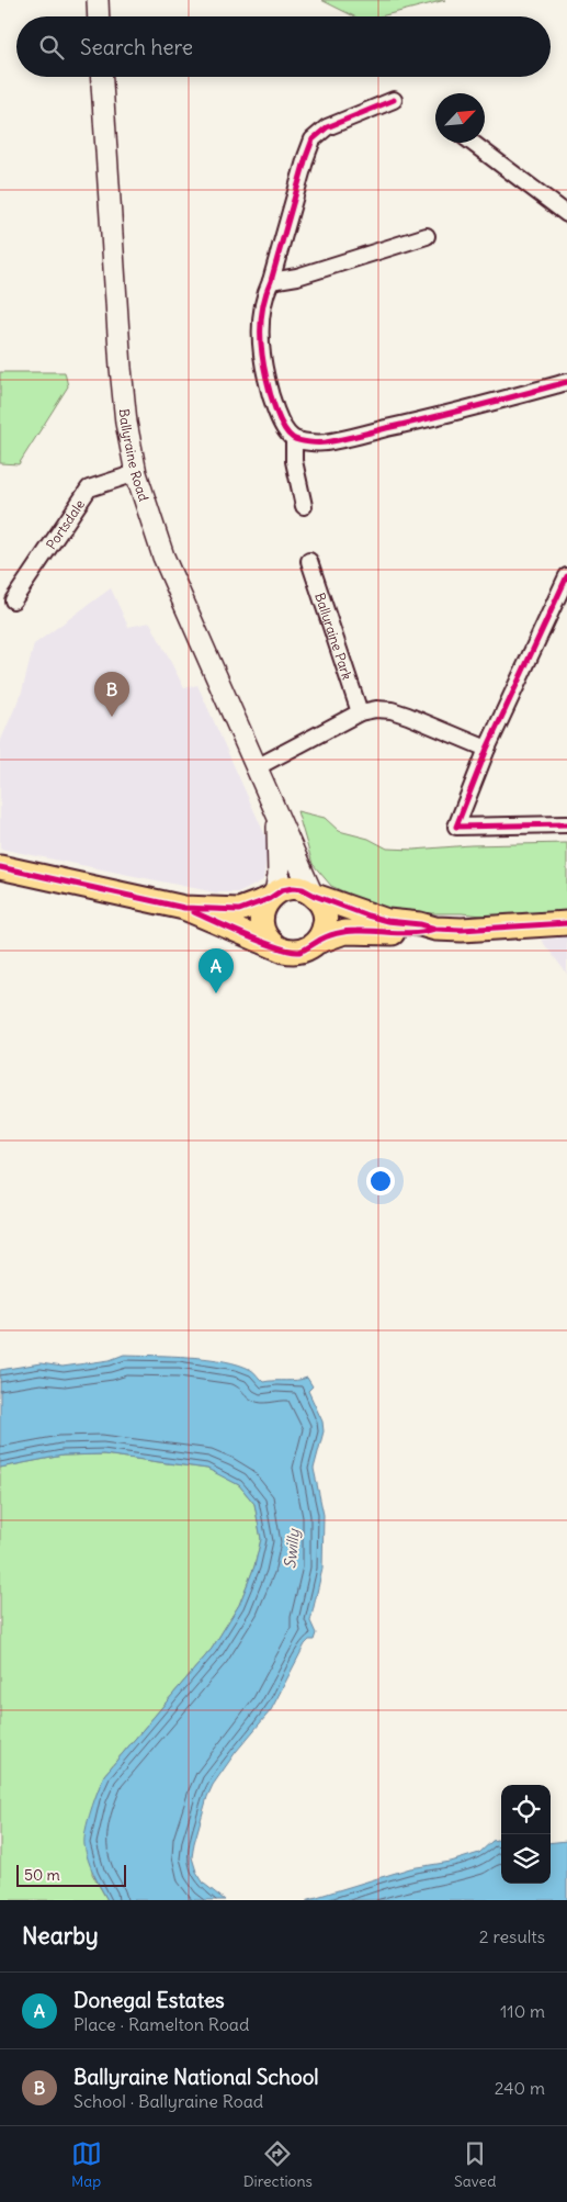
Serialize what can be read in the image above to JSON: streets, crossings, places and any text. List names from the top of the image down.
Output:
{
  "streets": {
    "main road": ["Ballyraine Road"],
    "street": ["Portsdale", "Ballyraine Park"]
  },
  "crossings": [
    ["Ballyraine Road", "Portsdale"]
  ],
  "water": ["Swilly"],
  "scale_bar": "50 m",
  "north": "top right",
  "page": {
    "search": "Search here",
    "pins": ["B", "A"],
    "scale": "50 m",
    "heading": ["Nearby", "2 results"],
    "list": [
      {
        "mark": "A",
        "name": "Donegal Estates",
        "note": "Place · Ramelton Road",
        "value": "110 m"
      },
      {
        "mark": "B",
        "name": "Ballyraine National School",
        "note": "School · Ballyraine Road",
        "value": "240 m"
      }
    ],
    "nav": ["Map", "Directions", "Saved"]
  }
}
